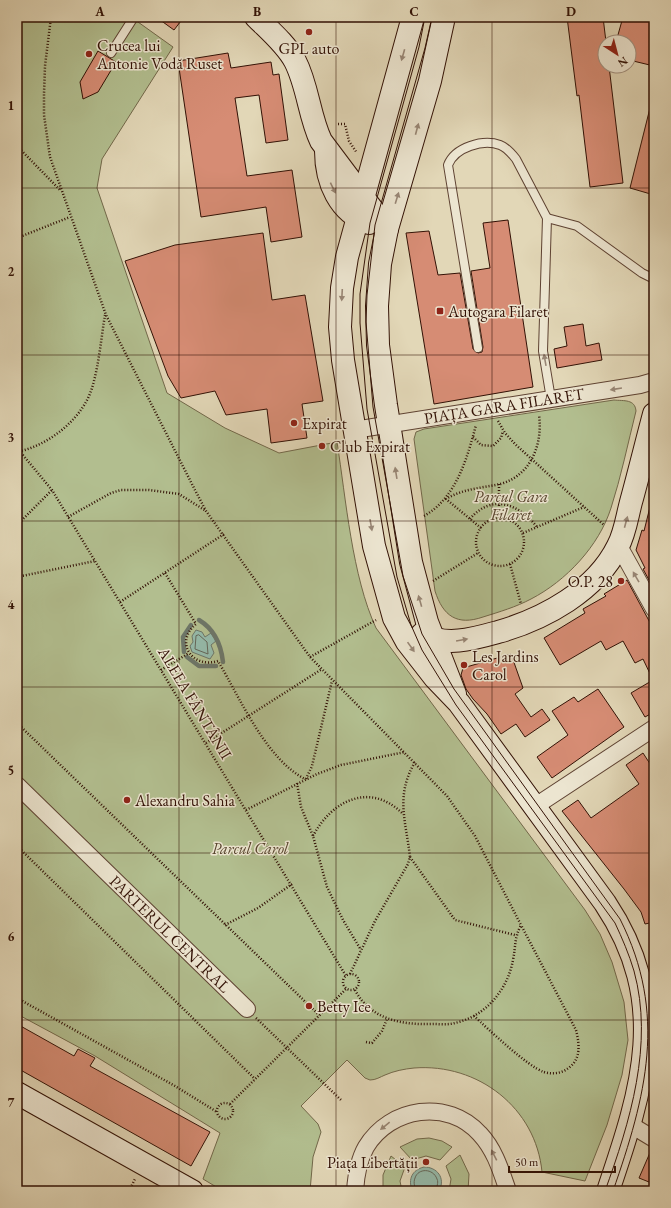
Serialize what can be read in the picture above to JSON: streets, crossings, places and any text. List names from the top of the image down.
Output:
{
  "streets": {
    "street": ["PIAȚA GARA FILARET", "PARTERUL CENTRAL"],
    "path": ["ALEEA FÂNTÂNII"]
  },
  "parks": ["Parcul Gara Filaret", "Parcul Carol"],
  "places": {
    "other": [
      "GPL auto",
      "Crucea lui Antonie Vodă Ruset",
      "Expirat",
      "Club Expirat",
      "O.P. 28",
      "Les Jardins Carol",
      "Alexandru Sahia",
      "Betty Ice",
      "Piața Libertății"
    ],
    "transit": ["Autogara Filaret"]
  },
  "scale_bar": "50 m",
  "north": "bottom right",
  "grid": {
    "columns": [
      "A",
      "B",
      "C",
      "D"
    ],
    "rows": [
      "1",
      "2",
      "3",
      "4",
      "5",
      "6",
      "7"
    ]
  }
}
